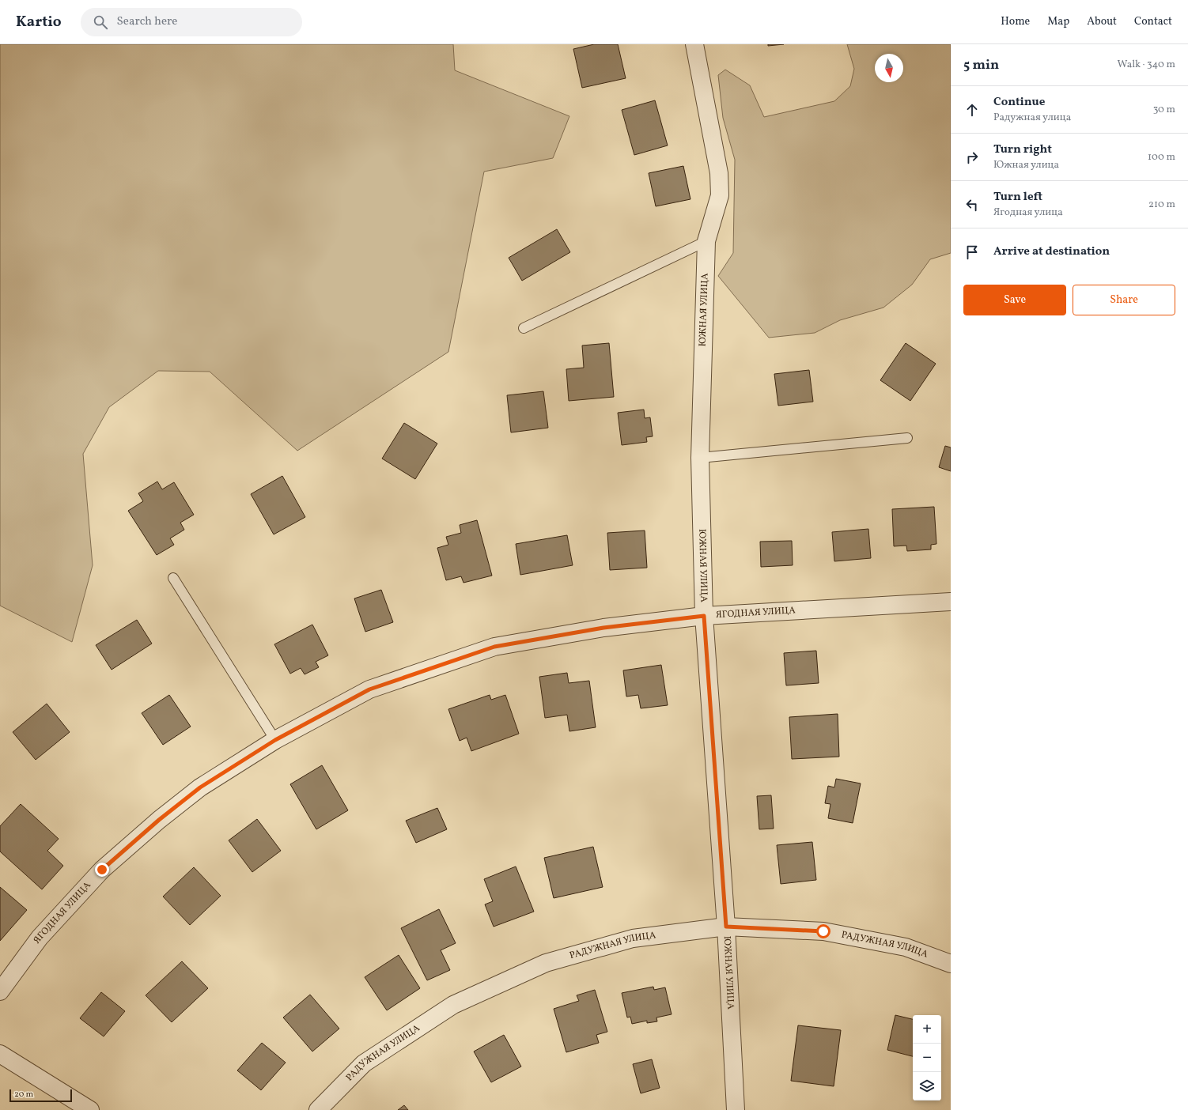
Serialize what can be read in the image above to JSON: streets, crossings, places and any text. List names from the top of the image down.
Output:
{
  "streets": {
    "street": ["ЮЖНАЯ УЛИЦА", "ЯГОДНАЯ УЛИЦА", "РАДУЖНАЯ УЛИЦА"]
  },
  "crossings": [
    ["ЮЖНАЯ УЛИЦА", "ЯГОДНАЯ УЛИЦА"],
    ["ЮЖНАЯ УЛИЦА", "РАДУЖНАЯ УЛИЦА"]
  ],
  "scale_bar": "20 m",
  "north": "bottom",
  "page": {
    "header": "Kartio",
    "search": "Search here",
    "nav": [
      "Home",
      "Map",
      "About",
      "Contact"
    ],
    "heading": ["5 min", "Walk · 340 m"],
    "list": [
      ["Continue", "Радужная улица", "30 m"],
      ["Turn right", "Южная улица", "100 m"],
      ["Turn left", "Ягодная улица", "210 m"],
      "Arrive at destination"
    ],
    "buttons": ["Save", "Share"],
    "map_buttons": ["+", "−"],
    "scale": "20 m"
  }
}
